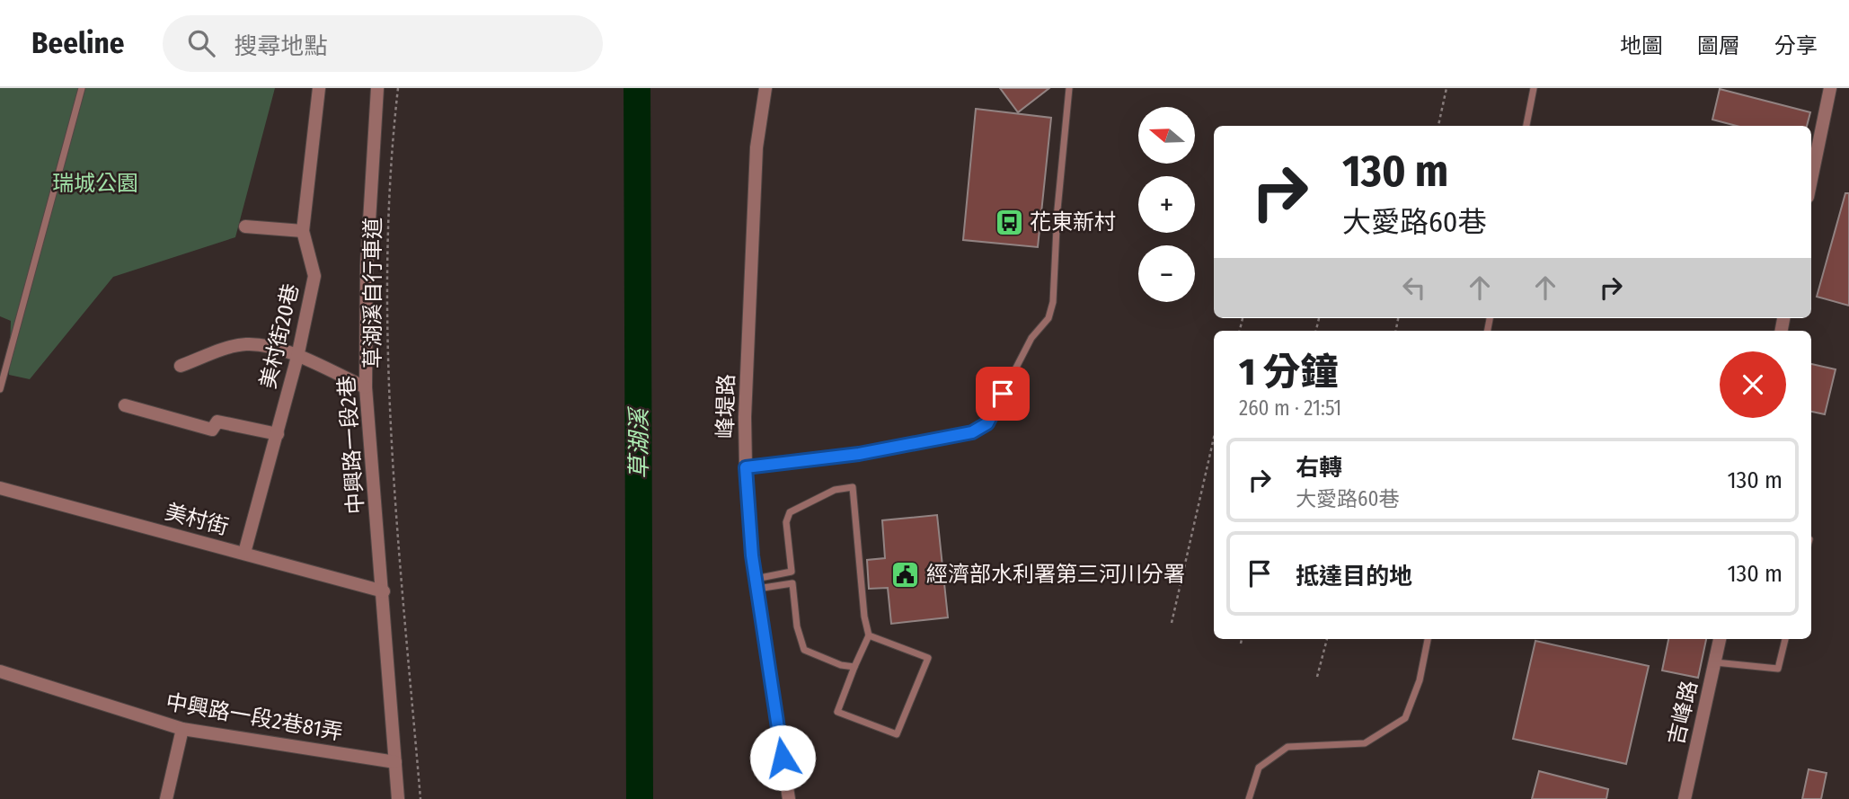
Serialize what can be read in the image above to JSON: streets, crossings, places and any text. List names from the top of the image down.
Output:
{
  "streets": {
    "street": [
      "美村街20巷",
      "峰堤路",
      "中興路一段2巷",
      "美村街",
      "吉峰路",
      "中興路一段2巷81弄"
    ],
    "path": ["草湖溪自行車道"]
  },
  "crossings": [
    ["美村街20巷", "美村街"],
    ["中興路一段2巷", "美村街"],
    ["中興路一段2巷", "中興路一段2巷81弄"]
  ],
  "water": ["草湖溪"],
  "parks": ["瑞城公園"],
  "places": {
    "bus stop": ["花東新村"],
    "public building": ["經濟部水利署第三河川分署"]
  },
  "north": "left",
  "page": {
    "header": "Beeline",
    "search": "搜尋地點",
    "nav": ["地圖", "圖層", "分享"],
    "map_buttons": ["+", "−"],
    "turn": ["130 m", "大愛路60巷"],
    "heading": ["1 分鐘", "260 m · 21:51"],
    "list": [
      {
        "name": "右轉",
        "note": "大愛路60巷",
        "value": "130 m"
      },
      {
        "name": "抵達目的地",
        "value": "130 m"
      }
    ]
  }
}
